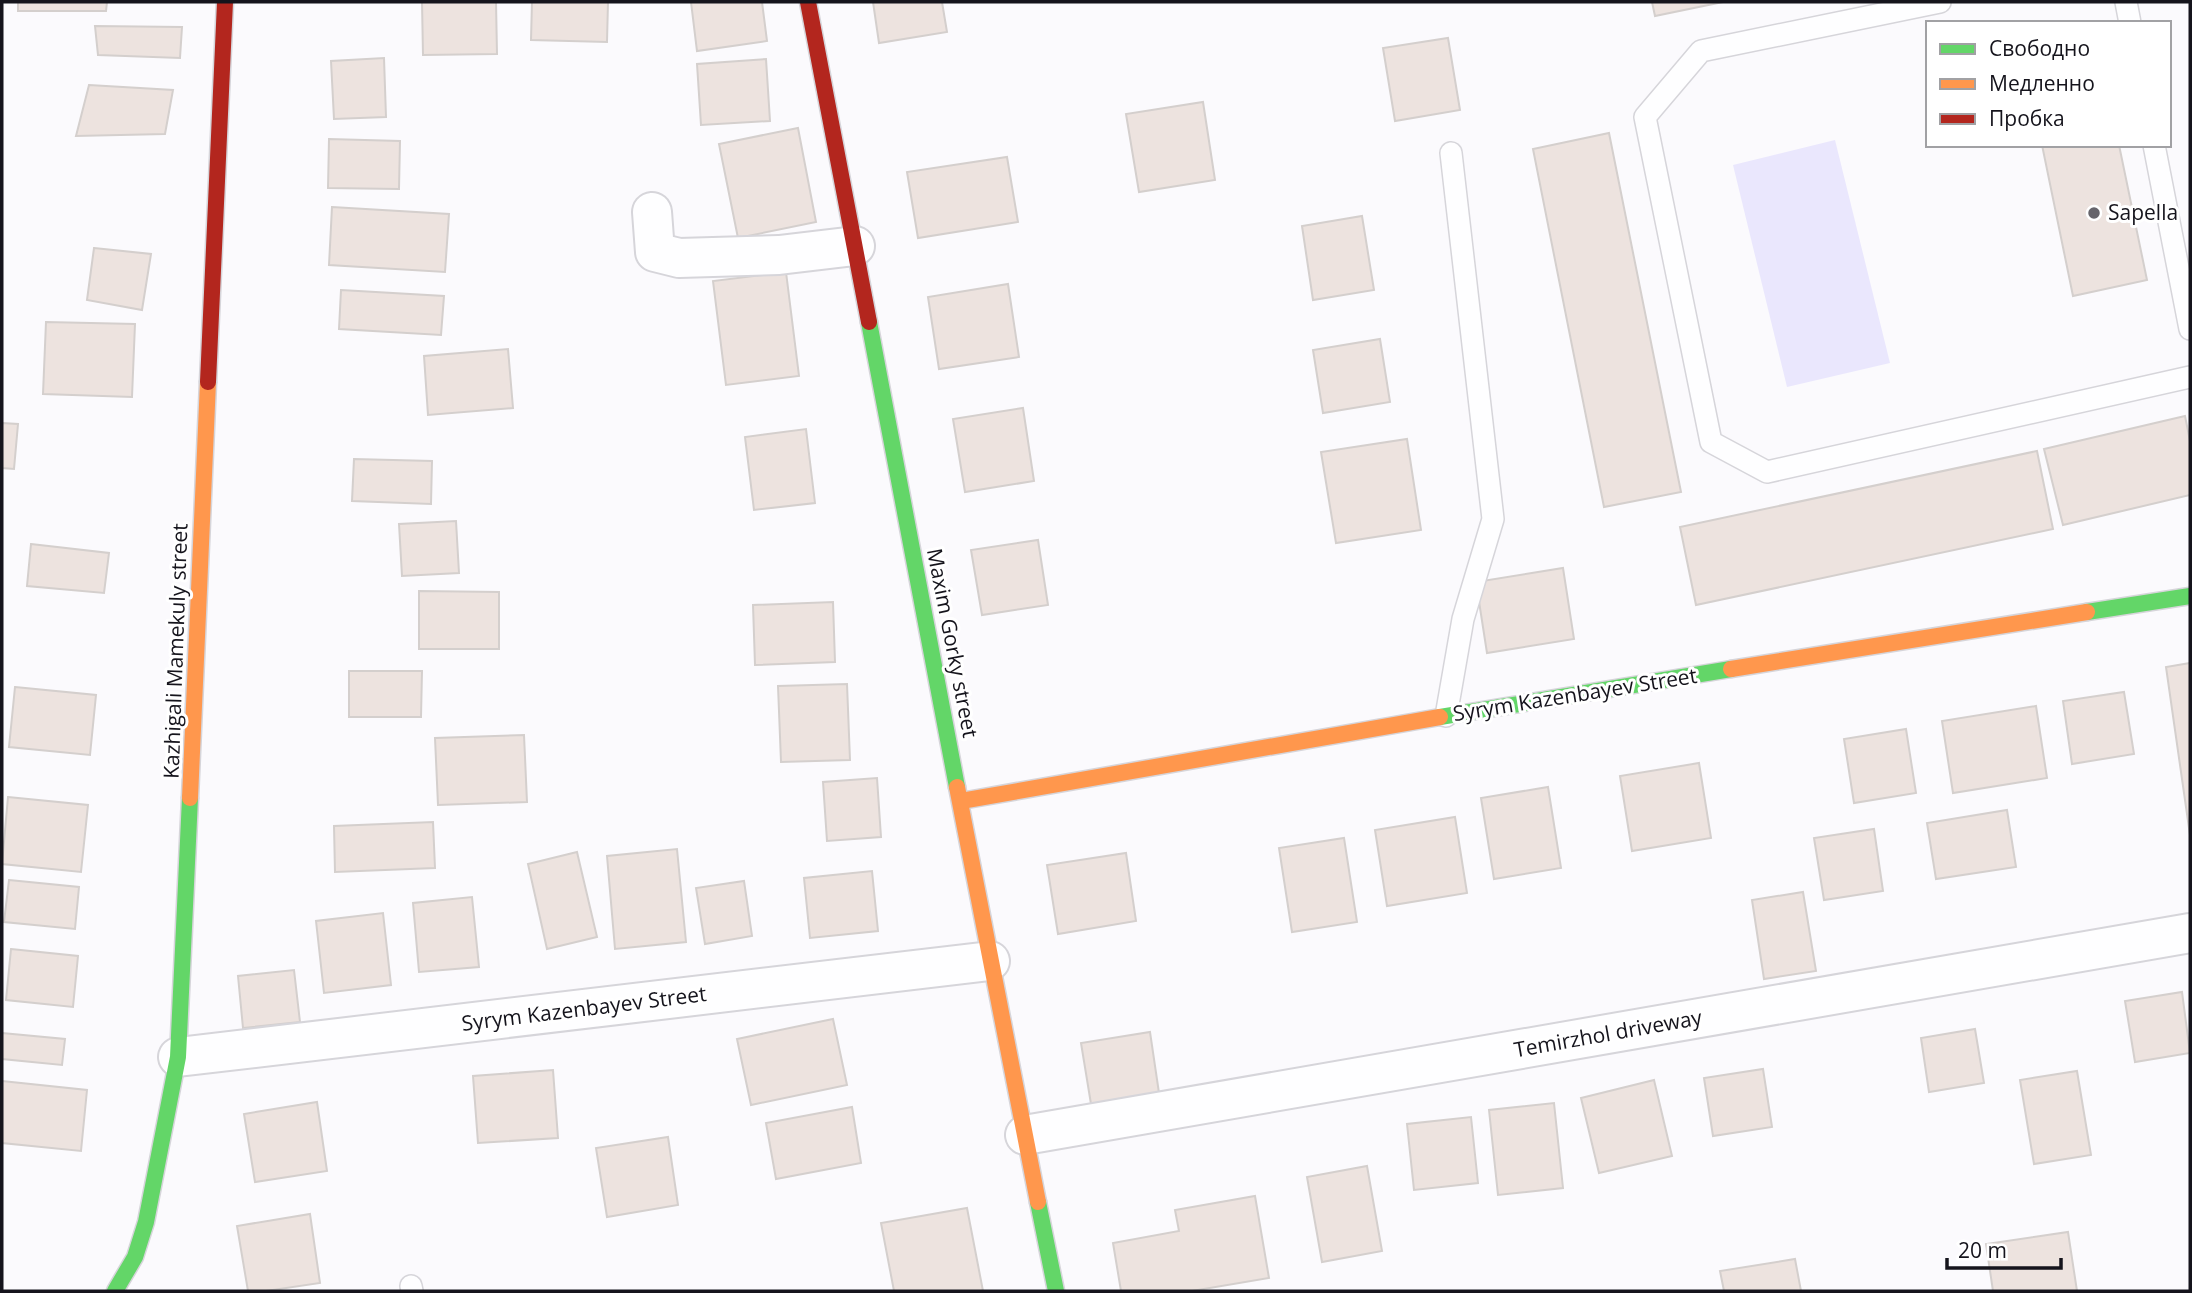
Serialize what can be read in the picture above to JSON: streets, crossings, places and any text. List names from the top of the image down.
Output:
{
  "streets": {
    "street": [
      "Maxim Gorky street",
      "Kazhigali Mamekuly street",
      "Syrym Kazenbayev Street",
      "Temirzhol driveway"
    ]
  },
  "crossings": [
    ["Maxim Gorky street", "Syrym Kazenbayev Street"],
    ["Maxim Gorky street", "Temirzhol driveway"],
    ["Kazhigali Mamekuly street", "Syrym Kazenbayev Street"]
  ],
  "places": ["Sapella"],
  "legend": ["Свободно", "Медленно", "Пробка"],
  "scale_bar": "20 m"
}
